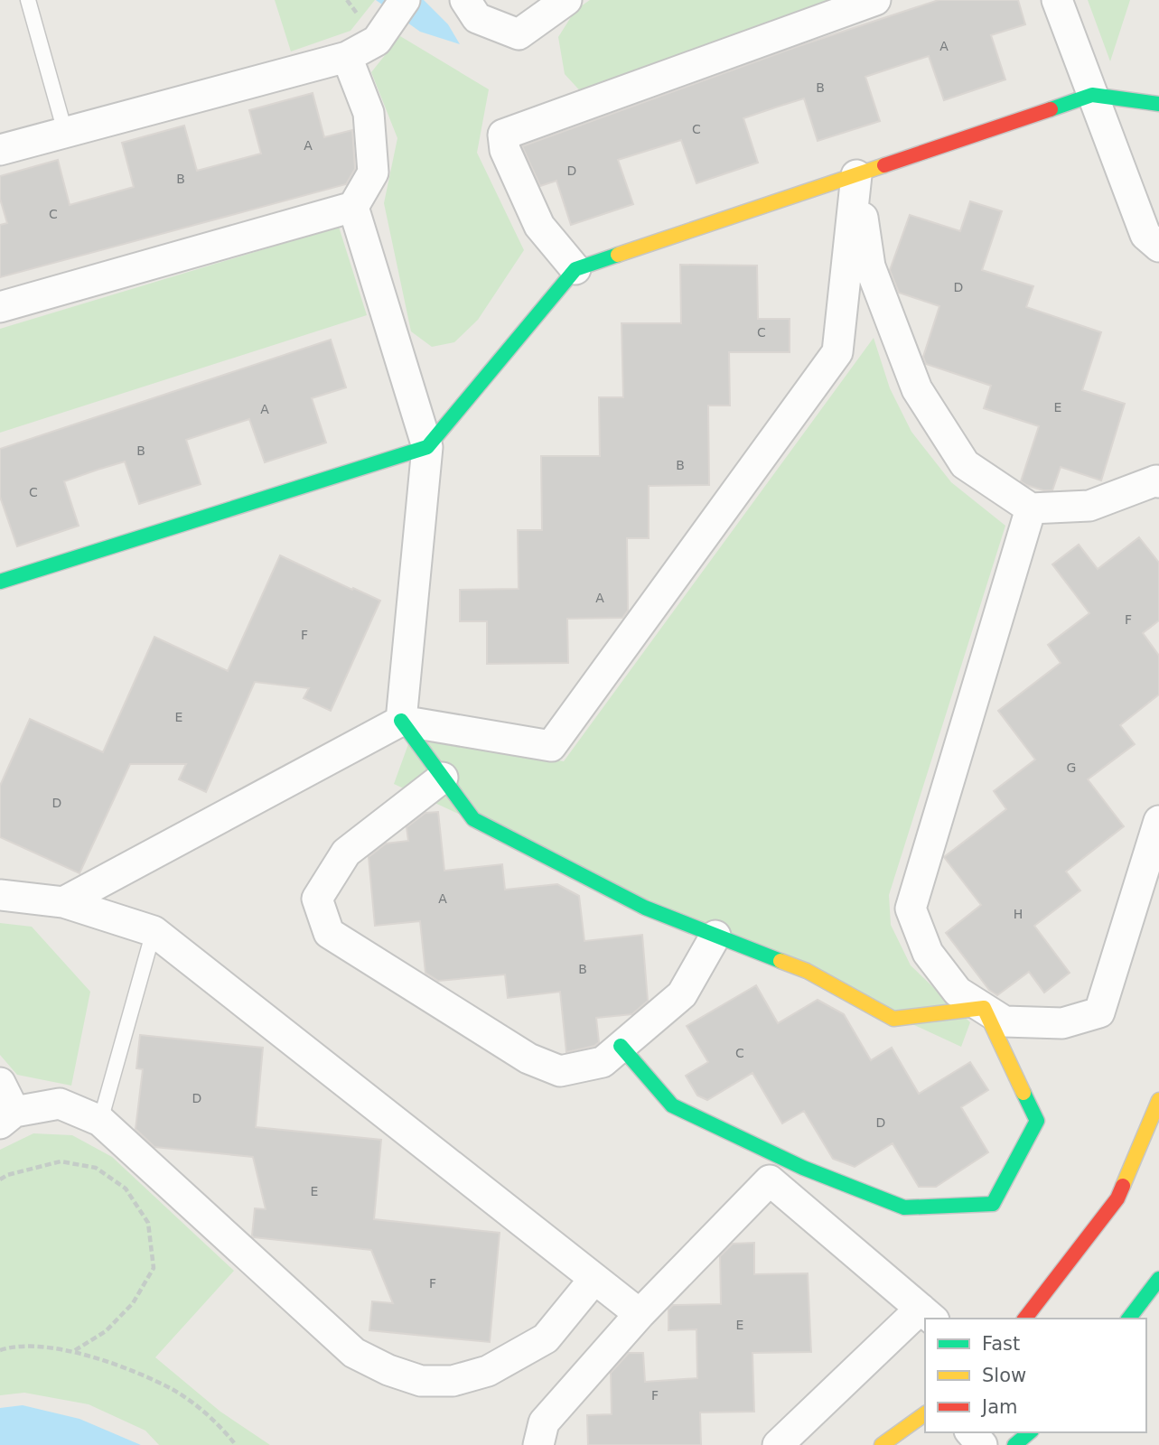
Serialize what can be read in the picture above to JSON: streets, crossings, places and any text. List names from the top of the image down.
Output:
{
  "house_numbers": [
    "A",
    "B",
    "C",
    "A",
    "D",
    "B",
    "C",
    "D",
    "C",
    "E",
    "A",
    "B",
    "B",
    "C",
    "A",
    "F",
    "F",
    "E",
    "G",
    "D",
    "A",
    "H",
    "B",
    "C",
    "D",
    "D",
    "E",
    "F",
    "E",
    "F"
  ],
  "legend": ["Fast", "Slow", "Jam"]
}
